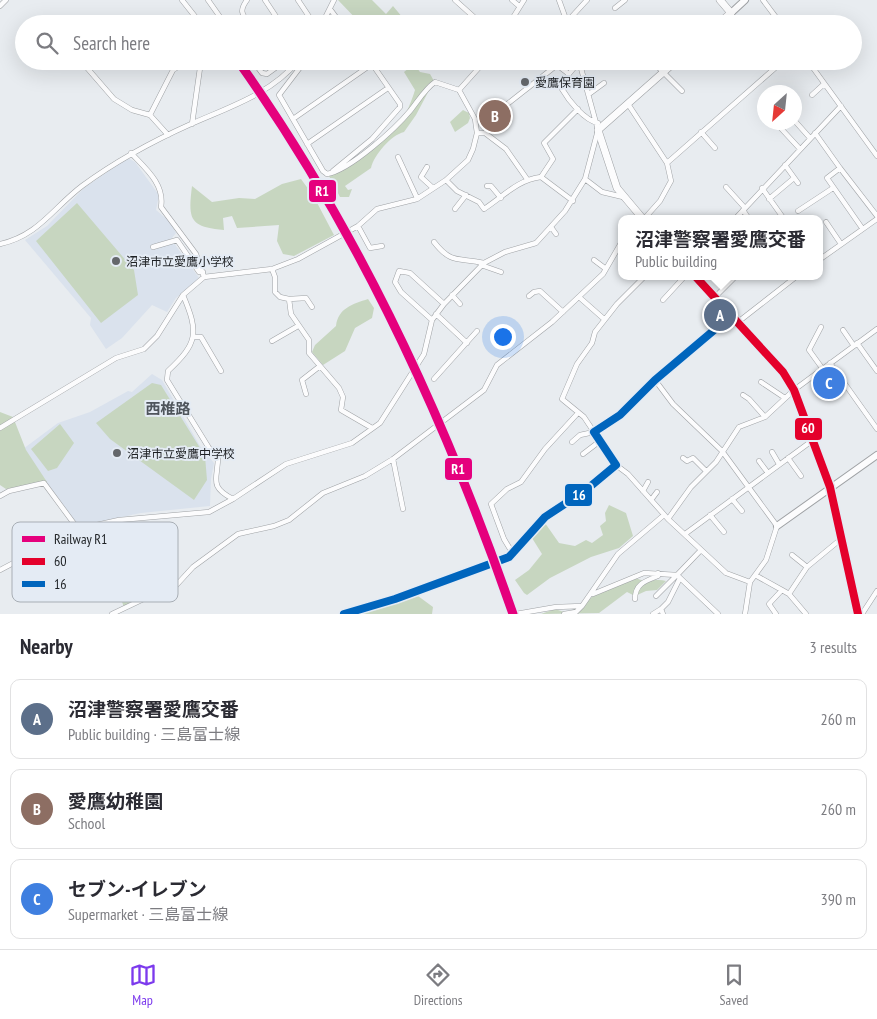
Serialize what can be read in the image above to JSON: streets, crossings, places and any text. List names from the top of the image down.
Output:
{
  "districts": ["西椎路"],
  "places": ["愛鷹保育園", "沼津市立愛鷹小学校", "沼津市立愛鷹中学校"],
  "lines": ["rail line R1", "transit line 60", "transit line 16"],
  "legend": ["Railway R1", "60", "16"],
  "north": "bottom left",
  "page": {
    "search": "Search here",
    "pins": ["B", "A", "C"],
    "popup": ["沼津警察署愛鷹交番", "Public building"],
    "heading": ["Nearby", "3 results"],
    "list": [
      {
        "mark": "A",
        "name": "沼津警察署愛鷹交番",
        "note": "Public building · 三島富士線",
        "value": "260 m"
      },
      {
        "mark": "B",
        "name": "愛鷹幼稚園",
        "note": "School",
        "value": "260 m"
      },
      {
        "mark": "C",
        "name": "セブン-イレブン",
        "note": "Supermarket · 三島富士線",
        "value": "390 m"
      }
    ],
    "nav": ["Map", "Directions", "Saved"]
  }
}
